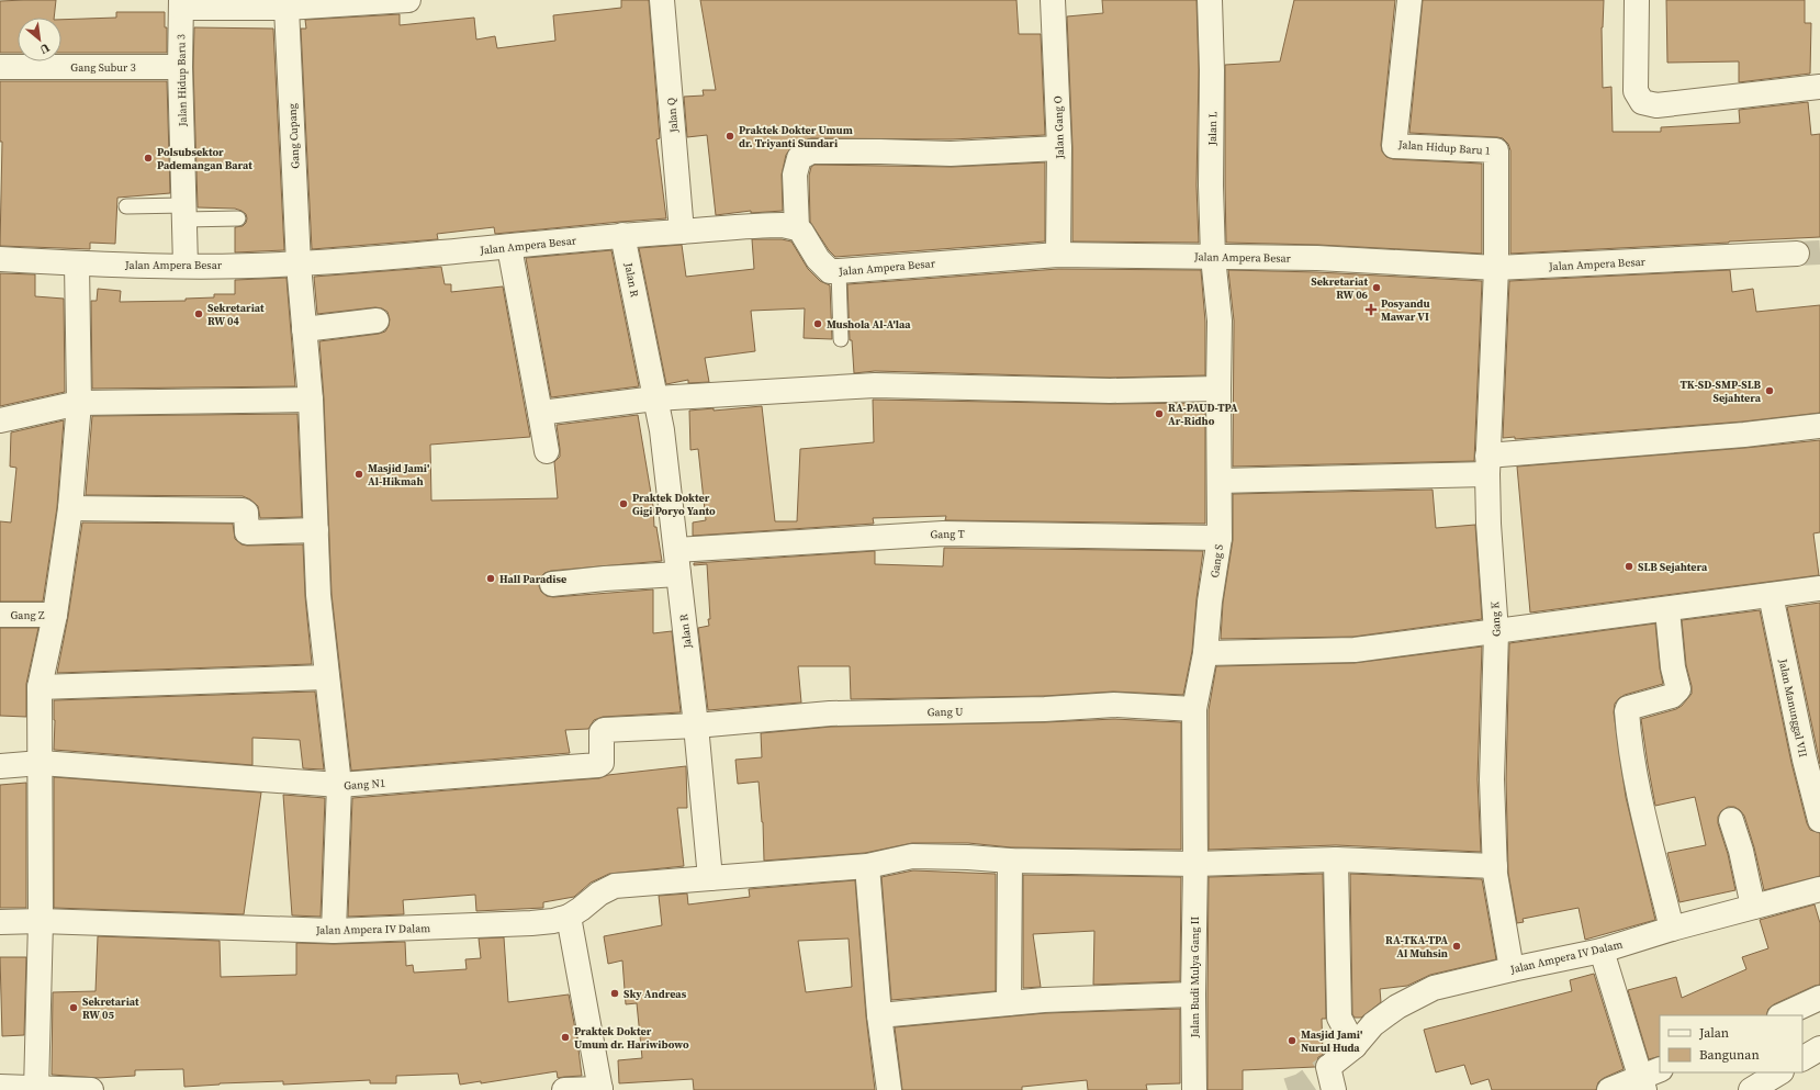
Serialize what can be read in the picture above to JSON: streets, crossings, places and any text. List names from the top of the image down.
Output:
{
  "streets": {
    "street": [
      "Gang Subur 3",
      "Jalan Hidup Baru 3",
      "Jalan Q",
      "Jalan Gang O",
      "Jalan L",
      "Gang Cupang",
      "Jalan Hidup Baru 1",
      "Jalan Ampera Besar",
      "Jalan R",
      "Gang T",
      "Gang S",
      "Gang Z",
      "Gang K",
      "Jalan Manunggal VII",
      "Gang U",
      "Gang N1",
      "Jalan Ampera IV Dalam",
      "Jalan Budi Mulya Gang II"
    ]
  },
  "crossings": [
    ["Gang Subur 3", "Jalan Hidup Baru 3"],
    ["Jalan Hidup Baru 3", "Jalan Ampera Besar"],
    ["Jalan Q", "Jalan Ampera Besar"],
    ["Jalan Gang O", "Jalan Ampera Besar"],
    ["Jalan L", "Jalan Ampera Besar"],
    ["Jalan L", "Gang S"],
    ["Gang Cupang", "Jalan Ampera Besar"],
    ["Gang Cupang", "Gang N1"],
    ["Gang Cupang", "Jalan Ampera IV Dalam"],
    ["Jalan Hidup Baru 1", "Jalan Ampera Besar"],
    ["Jalan Hidup Baru 1", "Gang K"],
    ["Jalan Ampera Besar", "Jalan R"],
    ["Jalan Ampera Besar", "Gang S"],
    ["Jalan Ampera Besar", "Gang K"],
    ["Jalan R", "Gang T"],
    ["Jalan R", "Gang U"],
    ["Jalan R", "Gang N1"],
    ["Gang T", "Gang S"],
    ["Gang S", "Gang U"],
    ["Gang S", "Jalan Budi Mulya Gang II"],
    ["Gang K", "Jalan Ampera IV Dalam"],
    ["Gang U", "Gang N1"]
  ],
  "places": {
    "other": [
      "Praktek Dokter Umum dr. Triyanti Sundari",
      "Polsubsektor Pademangan Barat",
      "Sekretariat RW 06",
      "Sekretariat RW 04",
      "Mushola Al-A'laa",
      "TK-SD-SMP-SLB Sejahtera",
      "RA-PAUD-TPA Ar-Ridho",
      "Masjid Jami' Al-Hikmah",
      "Praktek Dokter Gigi Poryo Yanto",
      "SLB Sejahtera",
      "Hall Paradise",
      "RA-TKA-TPA Al Muhsin",
      "Sky Andreas",
      "Sekretariat RW 05",
      "Praktek Dokter Umum dr. Hariwibowo",
      "Masjid Jami' Nurul Huda"
    ],
    "health": ["Posyandu Mawar VI"]
  },
  "legend": ["Jalan", "Bangunan"],
  "north": "bottom right"
}
